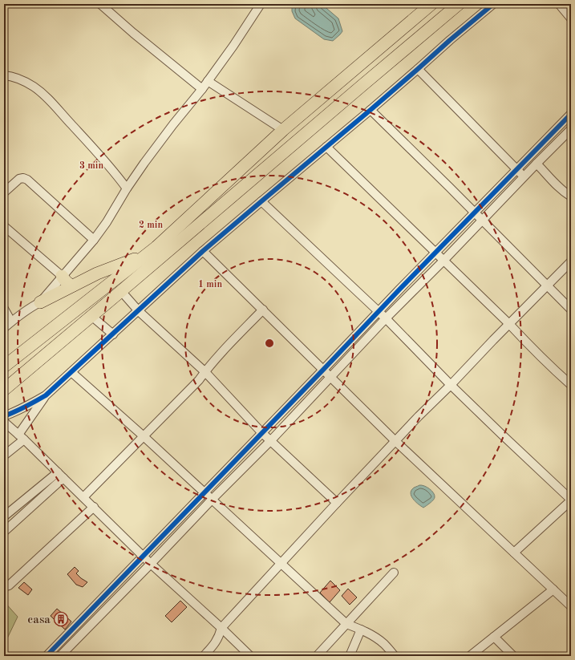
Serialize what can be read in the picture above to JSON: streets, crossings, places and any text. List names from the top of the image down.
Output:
{
  "places": {
    "building": ["casa"]
  },
  "rings": ["3 min", "2 min", "1 min"]
}
